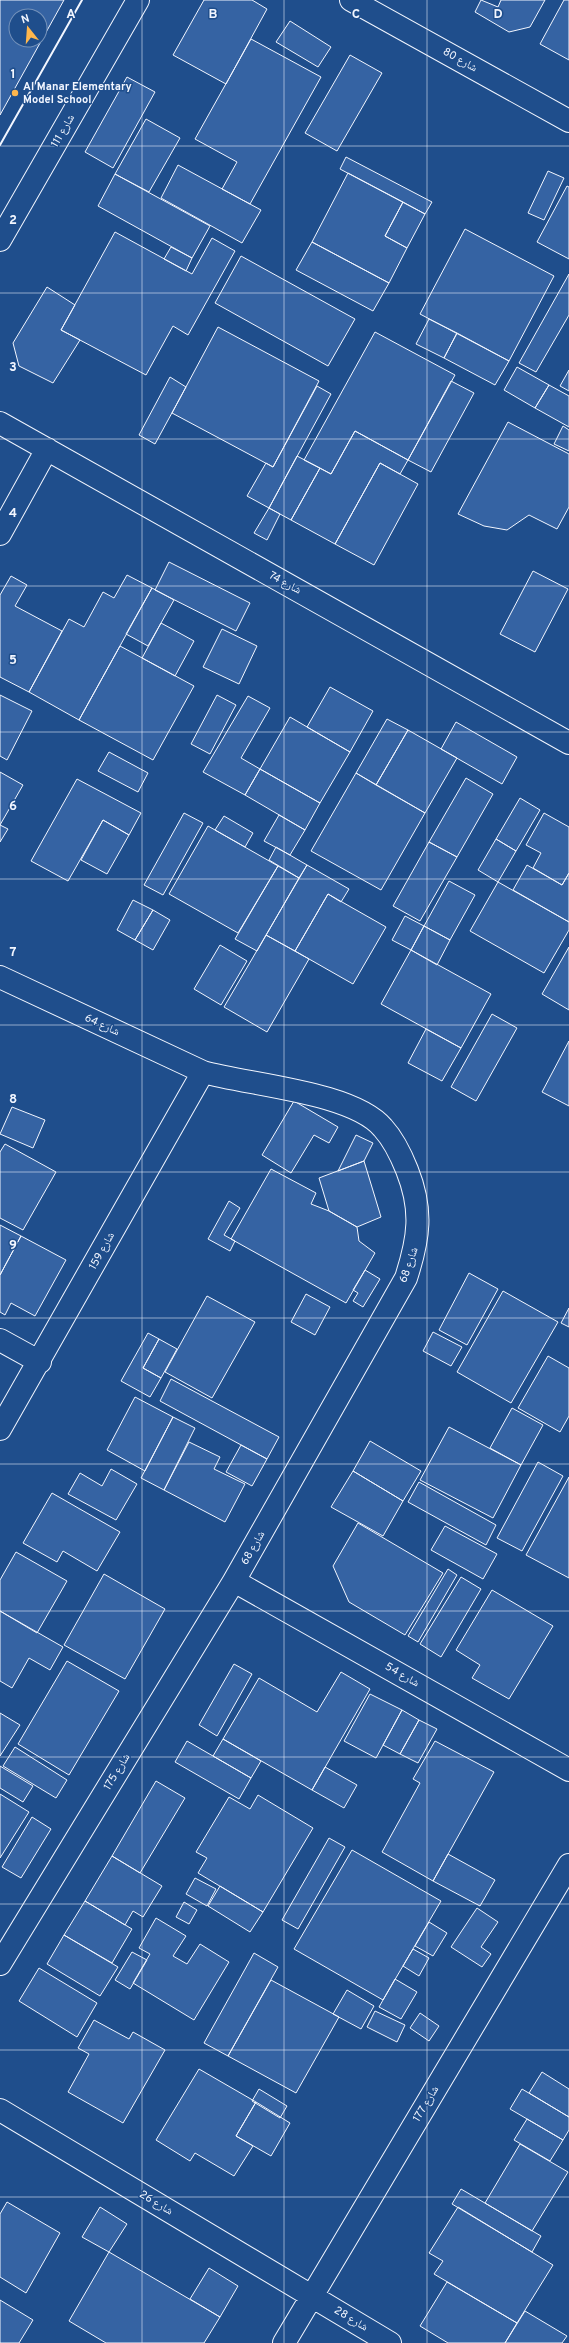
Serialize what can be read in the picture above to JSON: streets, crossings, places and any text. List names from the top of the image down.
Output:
{
  "streets": {
    "street": [
      "شارع 80",
      "شارع 111",
      "شارع 74",
      "شارع 64",
      "شارع 159",
      "شارع 68",
      "شارع 54",
      "شارع 175",
      "شارع 177",
      "شارع 26",
      "شارع 28"
    ]
  },
  "crossings": [
    ["شارع 64", "شارع 159"],
    ["شارع 64", "شارع 68"],
    ["شارع 159", "شارع 68"],
    ["شارع 68", "شارع 54"],
    ["شارع 68", "شارع 175"],
    ["شارع 54", "شارع 175"],
    ["شارع 177", "شارع 26"],
    ["شارع 177", "شارع 28"],
    ["شارع 26", "شارع 28"]
  ],
  "places": ["Al Manar Elementary Model School"],
  "north": "top",
  "grid": {
    "columns": [
      "A",
      "B",
      "C",
      "D"
    ],
    "rows": [
      "1",
      "2",
      "3",
      "4",
      "5",
      "6",
      "7",
      "8",
      "9"
    ]
  }
}
